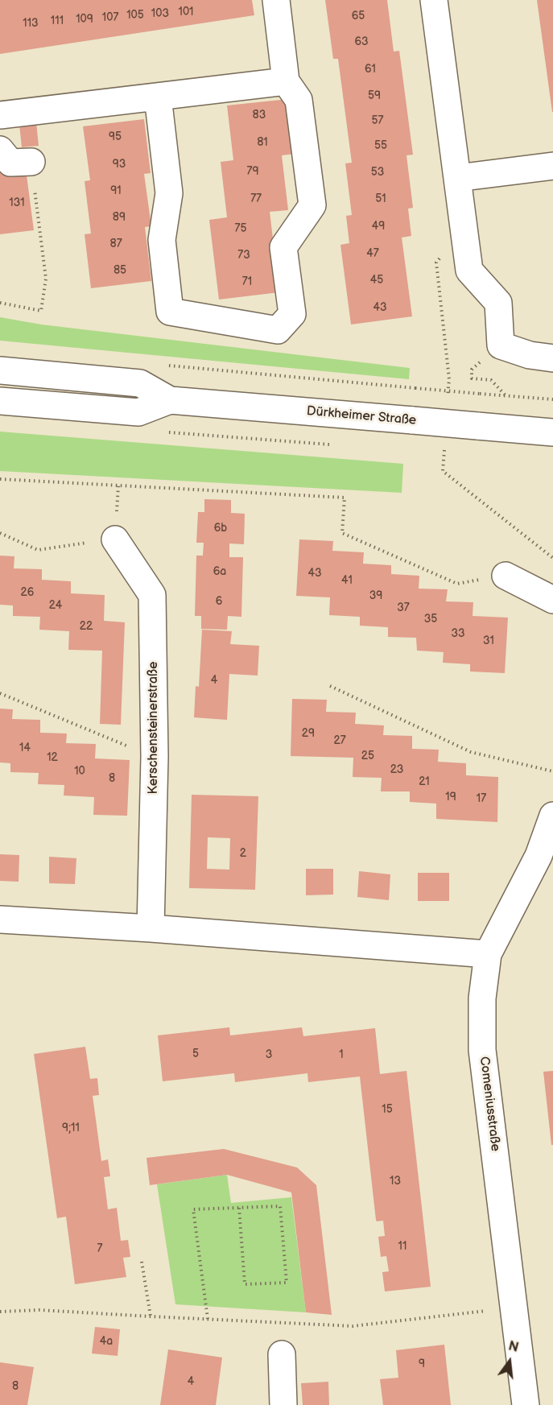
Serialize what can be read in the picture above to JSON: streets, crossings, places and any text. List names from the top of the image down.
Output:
{
  "streets": {
    "street": ["Dürkheimer Straße", "Kerschensteinerstraße", "Comeniusstraße"]
  },
  "house_numbers": [
    "101",
    "103",
    "105",
    "65",
    "107",
    "109",
    "111",
    "113",
    "63",
    "61",
    "59",
    "83",
    "57",
    "95",
    "81",
    "55",
    "93",
    "79",
    "53",
    "91",
    "77",
    "51",
    "131",
    "89",
    "49",
    "75",
    "87",
    "47",
    "73",
    "85",
    "45",
    "71",
    "43",
    "6b",
    "6a",
    "43",
    "41",
    "26",
    "39",
    "6",
    "24",
    "37",
    "35",
    "22",
    "33",
    "31",
    "4",
    "29",
    "27",
    "14",
    "25",
    "12",
    "23",
    "10",
    "8",
    "21",
    "19",
    "17",
    "2",
    "5",
    "3",
    "1",
    "15",
    "9;11",
    "13",
    "11",
    "7",
    "4a",
    "9",
    "4",
    "8"
  ],
  "north": "top"
}
